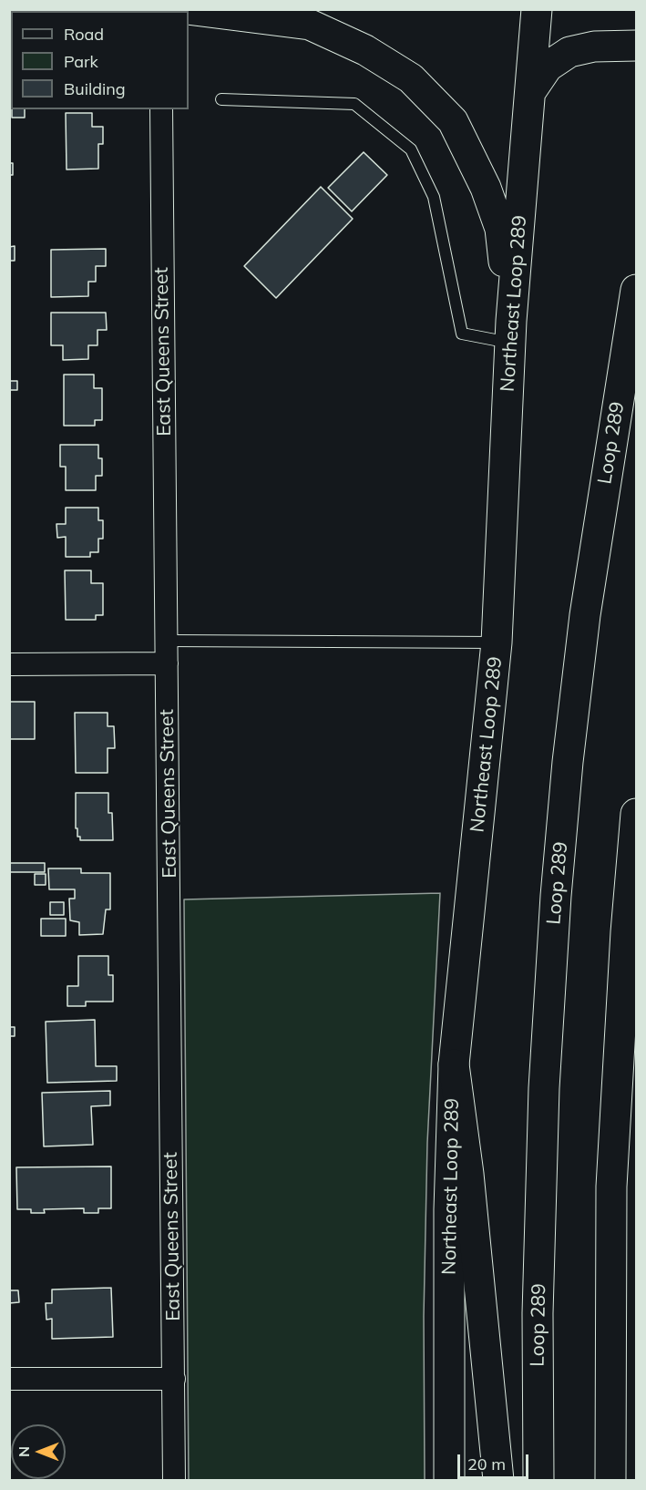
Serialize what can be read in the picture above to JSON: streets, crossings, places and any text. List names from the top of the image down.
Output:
{
  "streets": {
    "main road": ["Northeast Loop 289", "Loop 289"],
    "street": ["East Queens Street"]
  },
  "legend": ["Road", "Park", "Building"],
  "scale_bar": "20 m",
  "north": "left"
}
